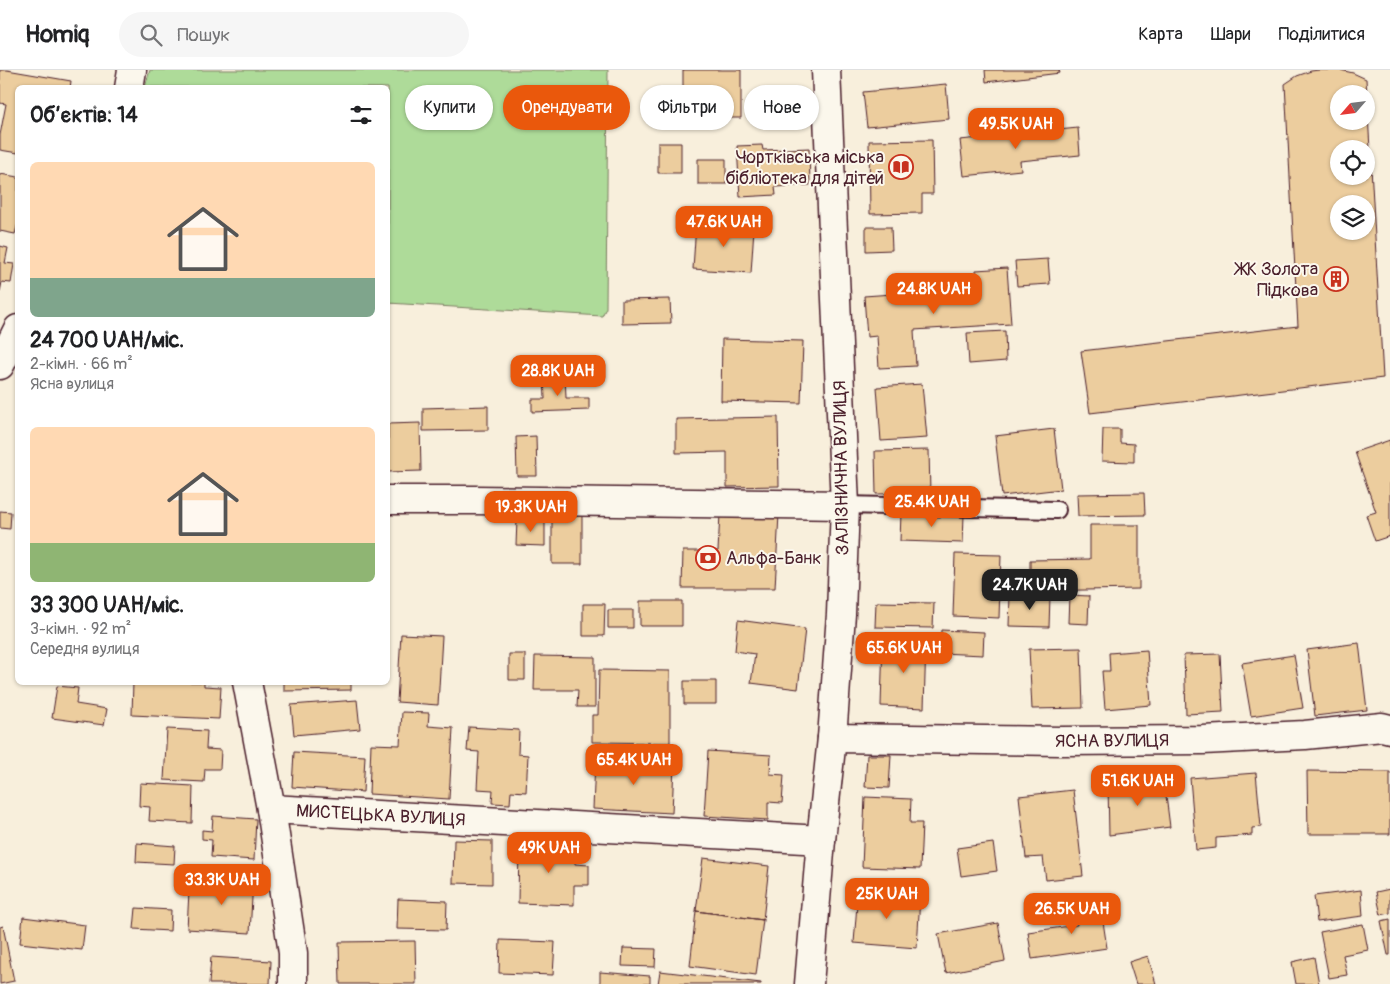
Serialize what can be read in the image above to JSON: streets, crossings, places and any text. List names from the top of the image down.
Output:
{
  "streets": {
    "street": ["ЗАЛІЗНИЧНА ВУЛИЦЯ", "ЯСНА ВУЛИЦЯ", "МИСТЕЦЬКА ВУЛИЦЯ"]
  },
  "crossings": [
    ["ЗАЛІЗНИЧНА ВУЛИЦЯ", "ЯСНА ВУЛИЦЯ"],
    ["ЗАЛІЗНИЧНА ВУЛИЦЯ", "МИСТЕЦЬКА ВУЛИЦЯ"]
  ],
  "places": {
    "library": ["Чортківська міська бібліотека для дітей"],
    "building": ["ЖК Золота Підкова"],
    "bank": ["Альфа-Банк"]
  },
  "north": "bottom left",
  "page": {
    "header": "Homiq",
    "search": "Пошук",
    "nav": ["Карта", "Шари", "Поділитися"],
    "chip": [
      "Купити",
      "Орендувати",
      "Фільтри",
      "Нове"
    ],
    "heading": "Об’єктів: 14",
    "price": [
      "49.5K UAH",
      "47.6K UAH",
      "24.8K UAH",
      "28.8K UAH",
      "25.4K UAH",
      "19.3K UAH",
      "24.7K UAH",
      "65.6K UAH",
      "65.4K UAH",
      "51.6K UAH",
      "49K UAH",
      "33.3K UAH",
      "25K UAH",
      "26.5K UAH"
    ],
    "list": [
      {
        "name": "24 700 UAH/міс.",
        "note": "2-кімн. · 66 m² · Ясна вулиця"
      },
      {
        "name": "33 300 UAH/міс.",
        "note": "3-кімн. · 92 m² · Середня вулиця"
      }
    ]
  }
}
